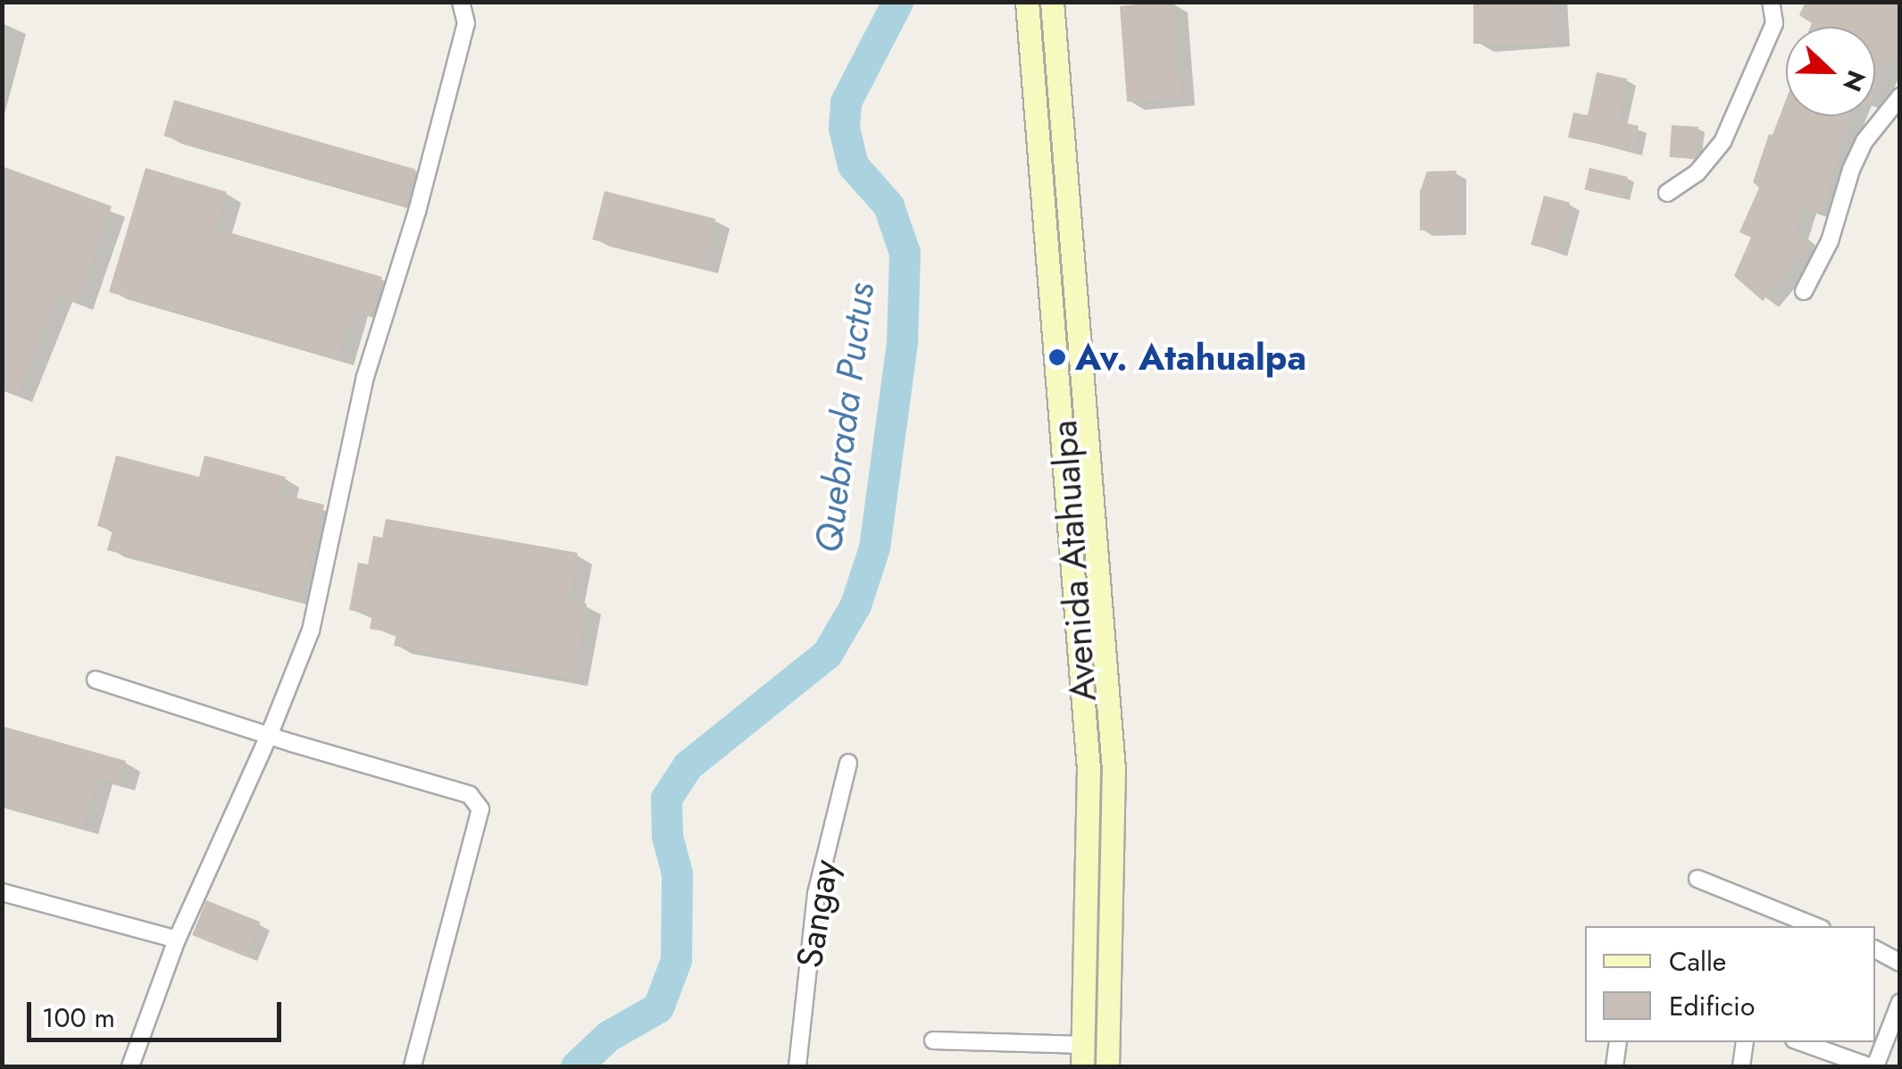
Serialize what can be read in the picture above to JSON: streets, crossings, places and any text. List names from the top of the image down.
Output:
{
  "streets": {
    "main road": ["Avenida Atahualpa"],
    "street": ["Sangay"]
  },
  "water": ["Quebrada Puctus"],
  "places": ["Av. Atahualpa"],
  "legend": ["Calle", "Edificio"],
  "scale_bar": "100 m",
  "north": "right"
}
